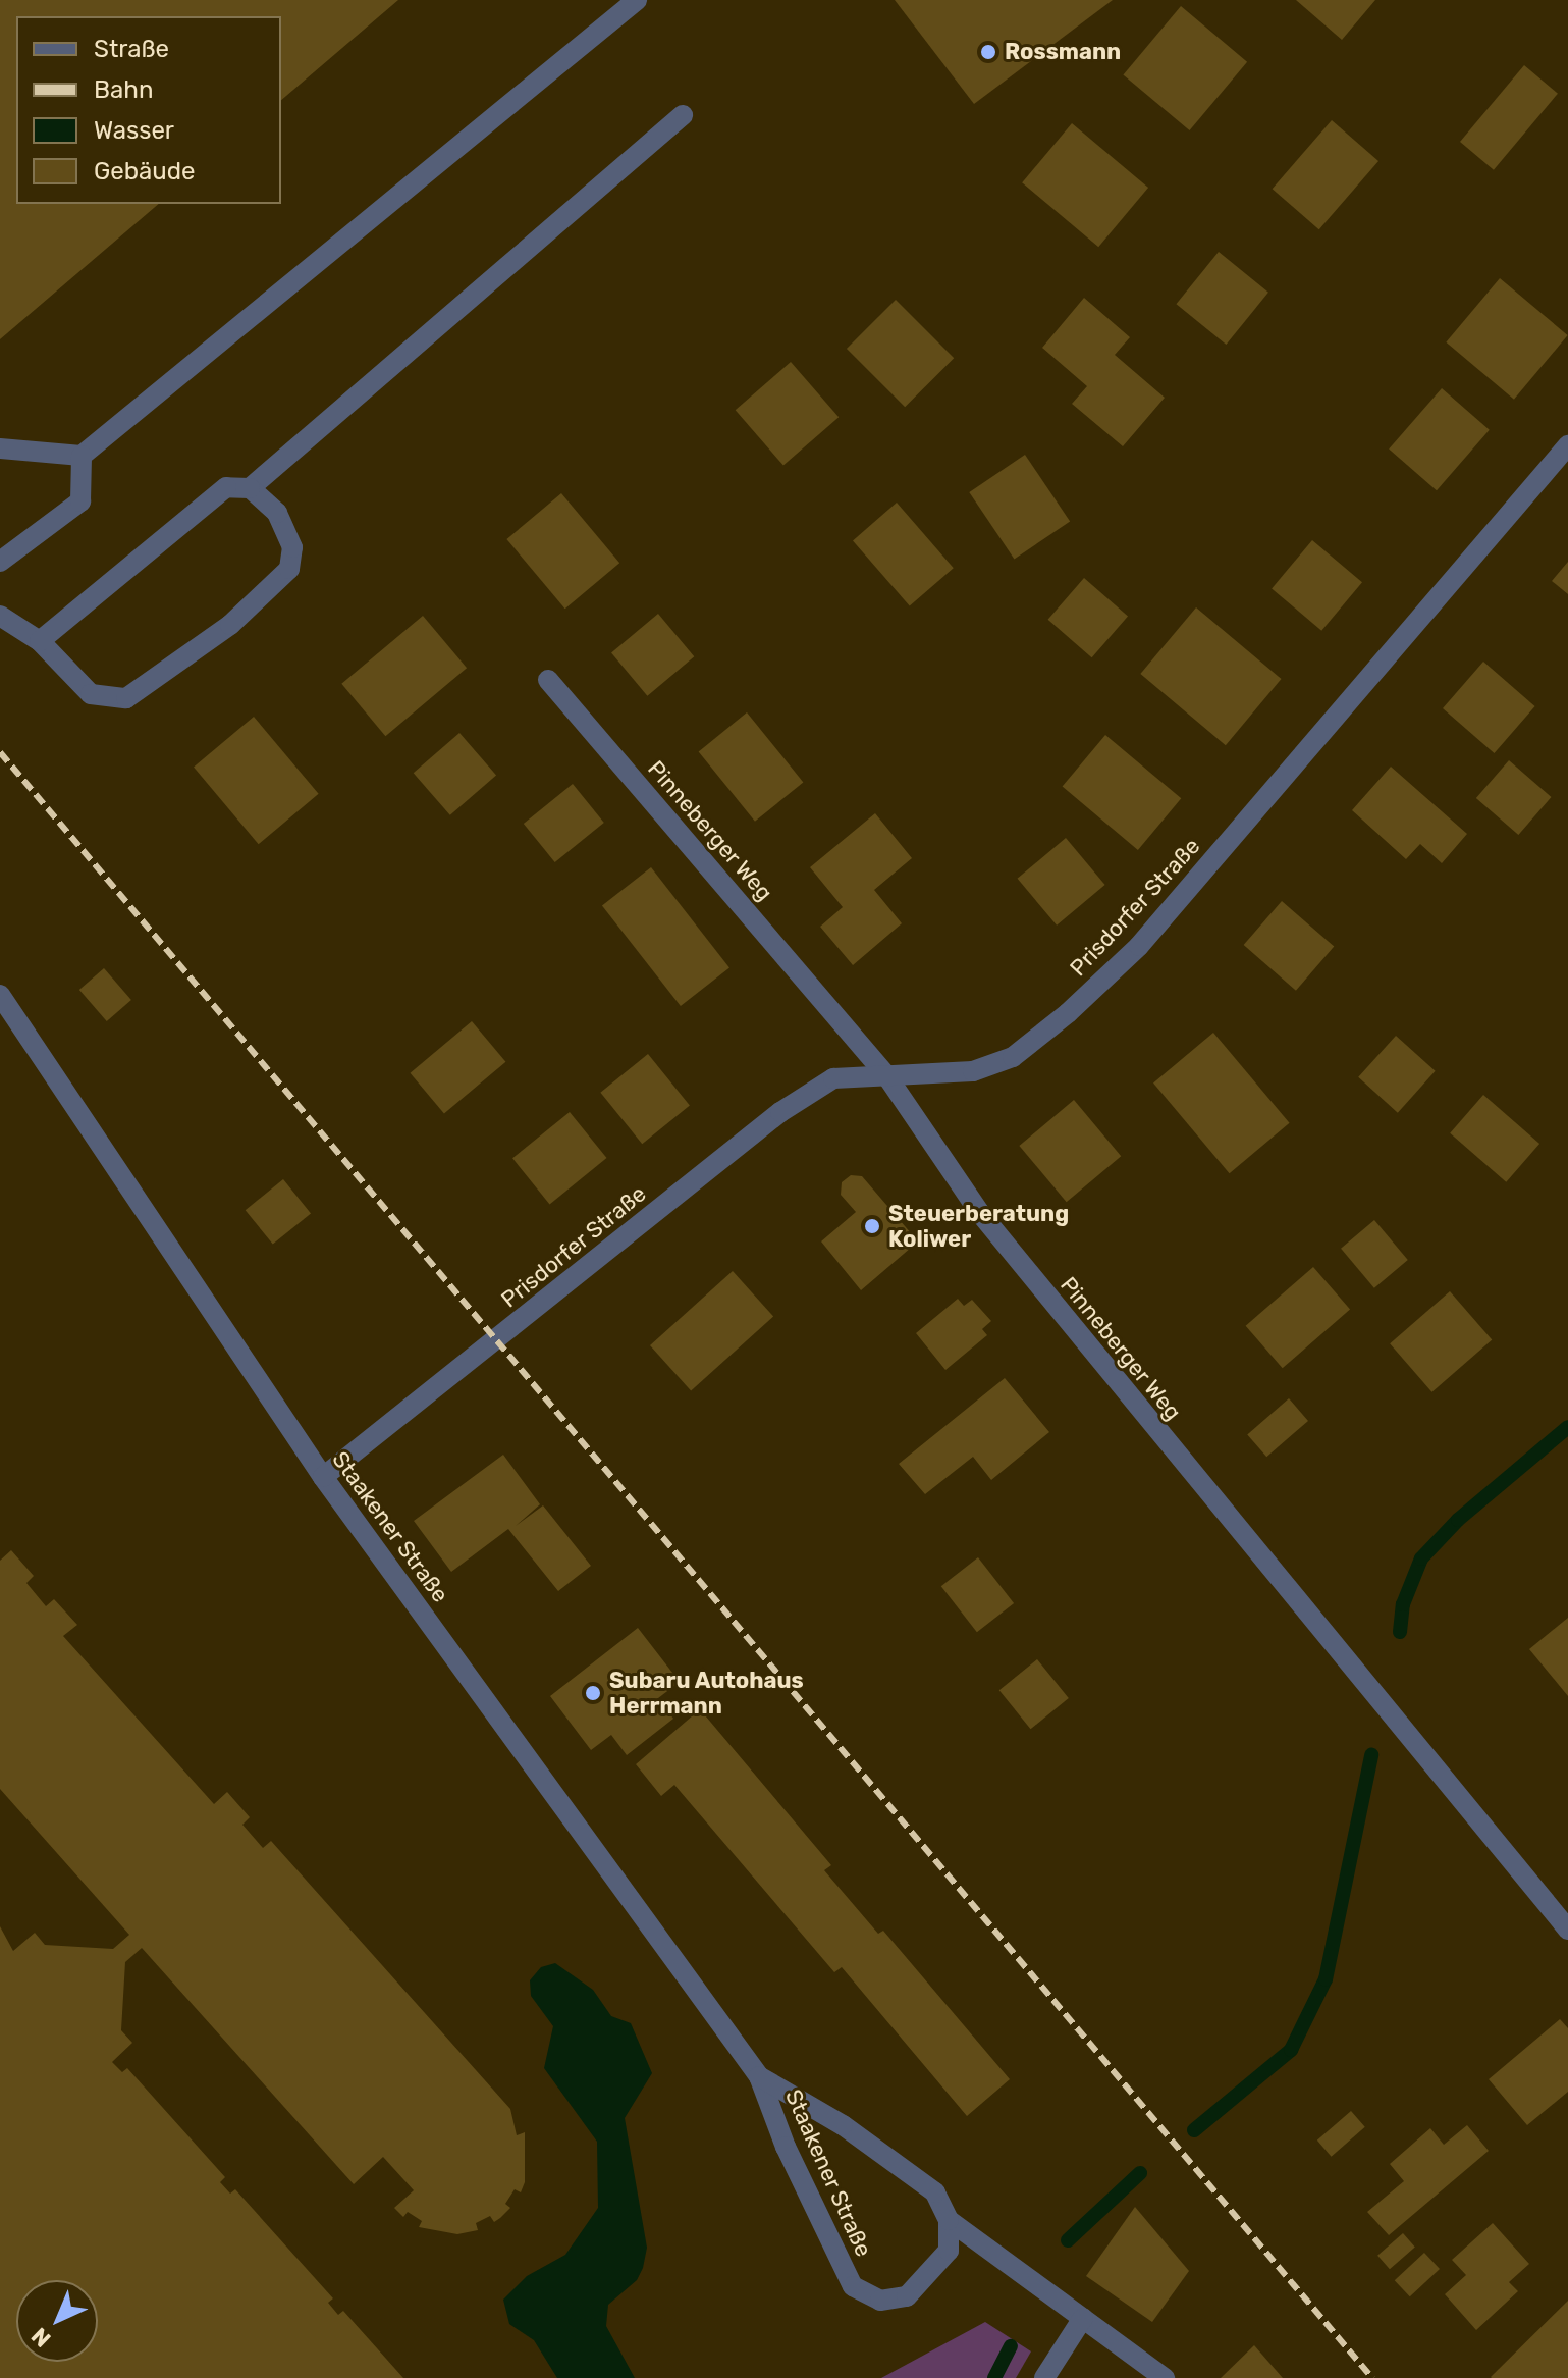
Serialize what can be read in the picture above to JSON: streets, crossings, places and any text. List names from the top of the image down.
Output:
{
  "streets": {
    "street": ["Pinneberger Weg", "Prisdorfer Straße", "Staakener Straße"]
  },
  "crossings": [
    ["Pinneberger Weg", "Prisdorfer Straße"],
    ["Prisdorfer Straße", "Staakener Straße"]
  ],
  "places": ["Rossmann", "Steuerberatung Koliwer", "Subaru Autohaus Herrmann"],
  "legend": [
    "Straße",
    "Bahn",
    "Wasser",
    "Gebäude"
  ],
  "north": "bottom left"
}
